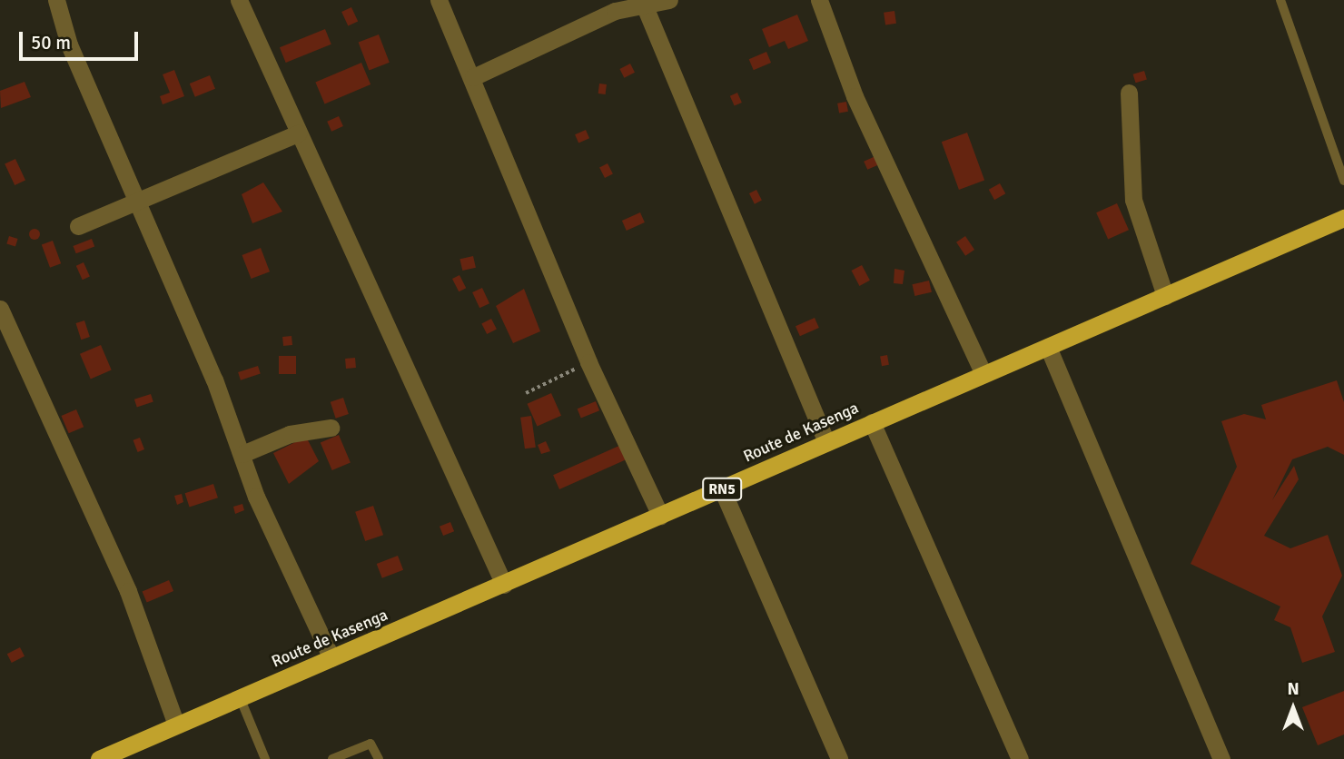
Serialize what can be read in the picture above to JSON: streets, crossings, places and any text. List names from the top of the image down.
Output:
{
  "streets": {
    "highway": ["Route de Kasenga", "RN5"]
  },
  "scale_bar": "50 m",
  "north": "top"
}
